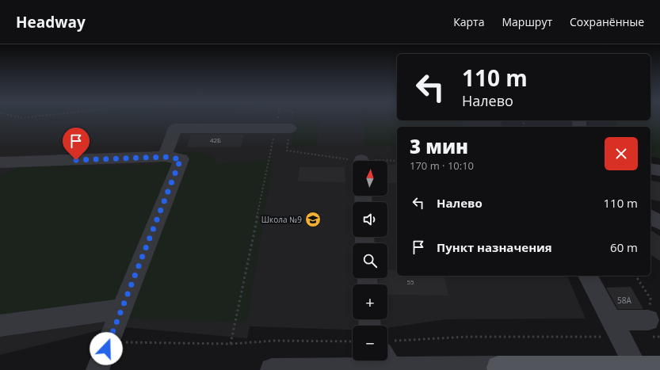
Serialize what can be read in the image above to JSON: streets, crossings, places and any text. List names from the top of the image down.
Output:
{
  "places": {
    "school or university": ["Школа №9"]
  },
  "house_numbers": ["42Б", "55", "58А"],
  "north": "top",
  "page": {
    "header": "Headway",
    "nav": ["Карта", "Маршрут", "Сохранённые"],
    "turn": ["110 m", "Налево"],
    "heading": ["3 мин", "170 m · 10:10"],
    "map_buttons": ["+", "−"],
    "list": [
      {
        "name": "Налево",
        "value": "110 m"
      },
      {
        "name": "Пункт назначения",
        "value": "60 m"
      }
    ]
  }
}
